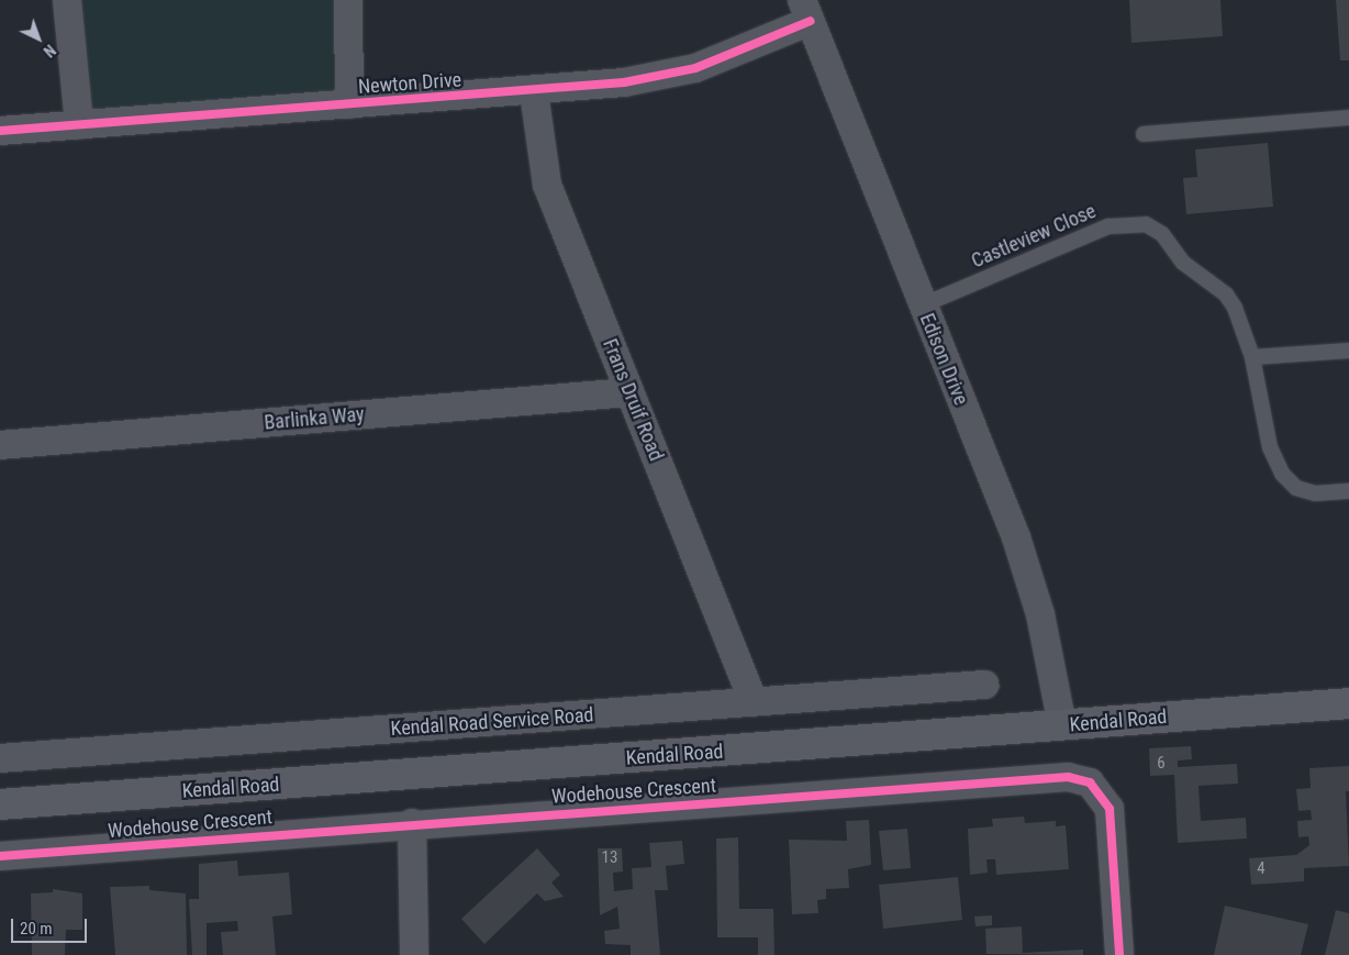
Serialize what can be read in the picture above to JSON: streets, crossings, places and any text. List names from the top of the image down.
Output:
{
  "streets": {
    "main road": ["Kendal Road"],
    "street": [
      "Newton Drive",
      "Edison Drive",
      "Frans Druif Road",
      "Barlinka Way",
      "Kendal Road Service Road",
      "Wodehouse Crescent"
    ],
    "lane": ["Castleview Close"]
  },
  "crossings": [
    ["Newton Drive", "Edison Drive"],
    ["Newton Drive", "Frans Druif Road"],
    ["Castleview Close", "Edison Drive"],
    ["Edison Drive", "Kendal Road"],
    ["Frans Druif Road", "Barlinka Way"],
    ["Frans Druif Road", "Kendal Road Service Road"]
  ],
  "house_numbers": ["6", "13", "4"],
  "scale_bar": "20 m",
  "north": "bottom right"
}
